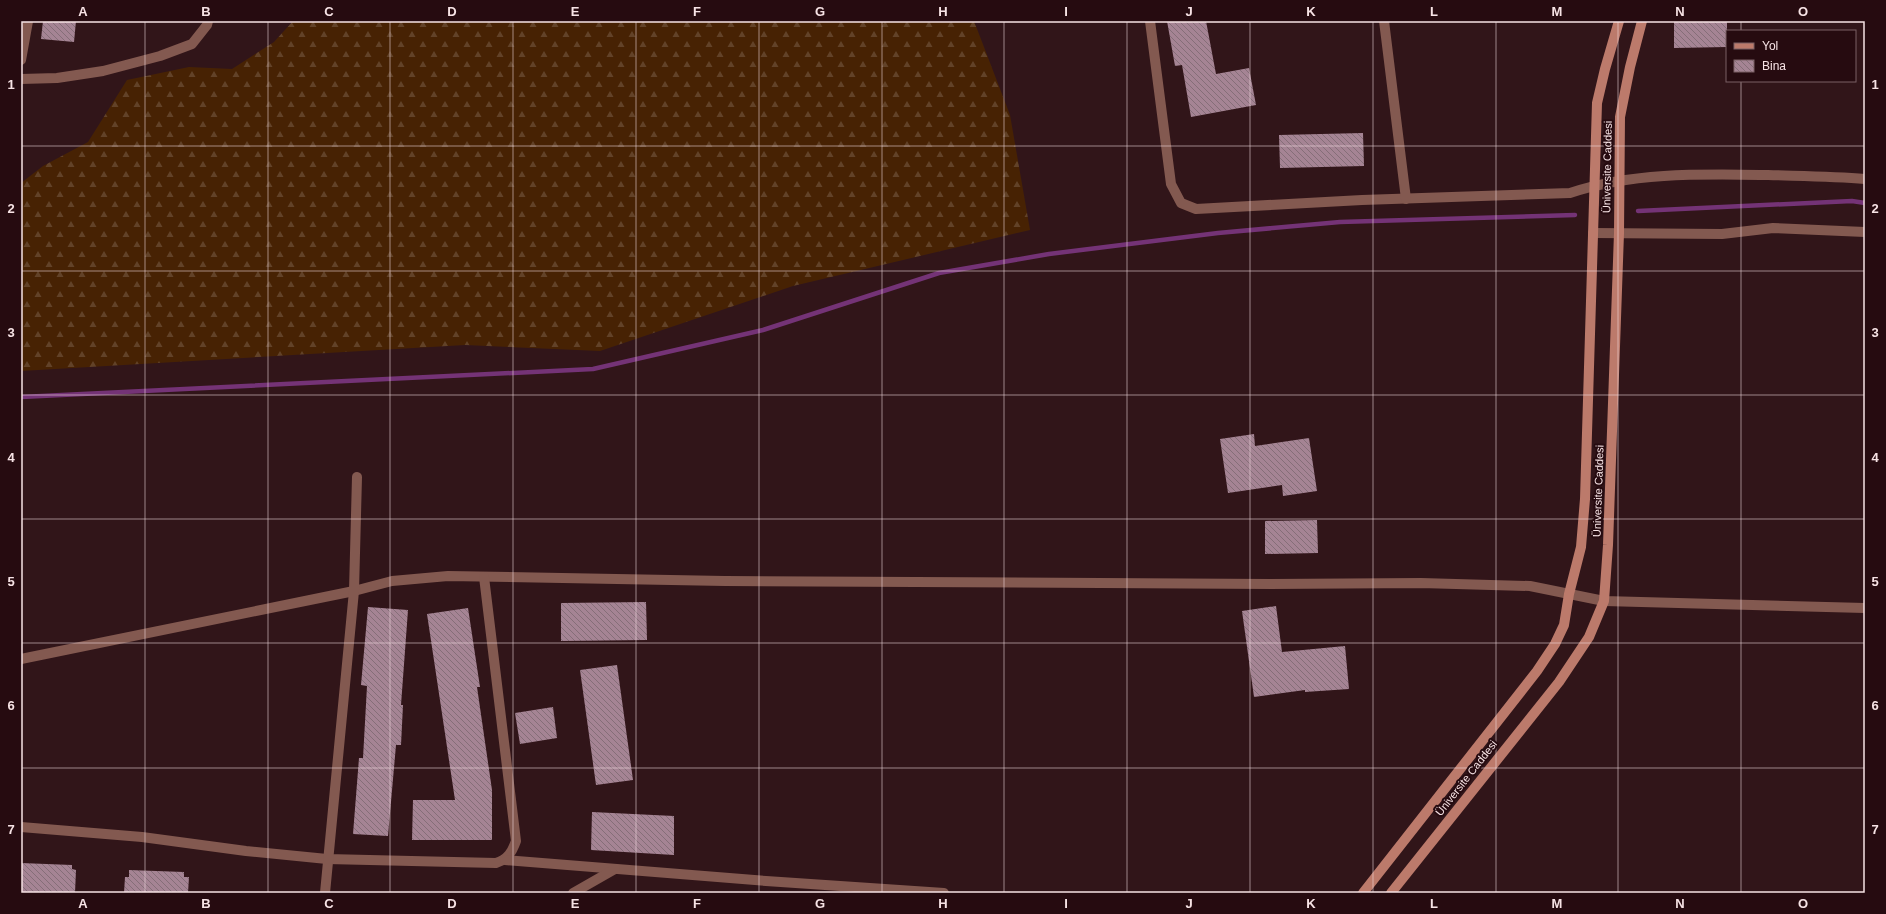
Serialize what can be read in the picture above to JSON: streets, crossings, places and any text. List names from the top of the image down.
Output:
{
  "streets": {
    "main road": ["Üniversite Caddesi"]
  },
  "legend": ["Yol", "Bina"],
  "grid": {
    "columns": [
      "A",
      "B",
      "C",
      "D",
      "E",
      "F",
      "G",
      "H",
      "I",
      "J",
      "K",
      "L",
      "M",
      "N",
      "O"
    ],
    "rows": [
      "1",
      "2",
      "3",
      "4",
      "5",
      "6",
      "7"
    ]
  }
}
